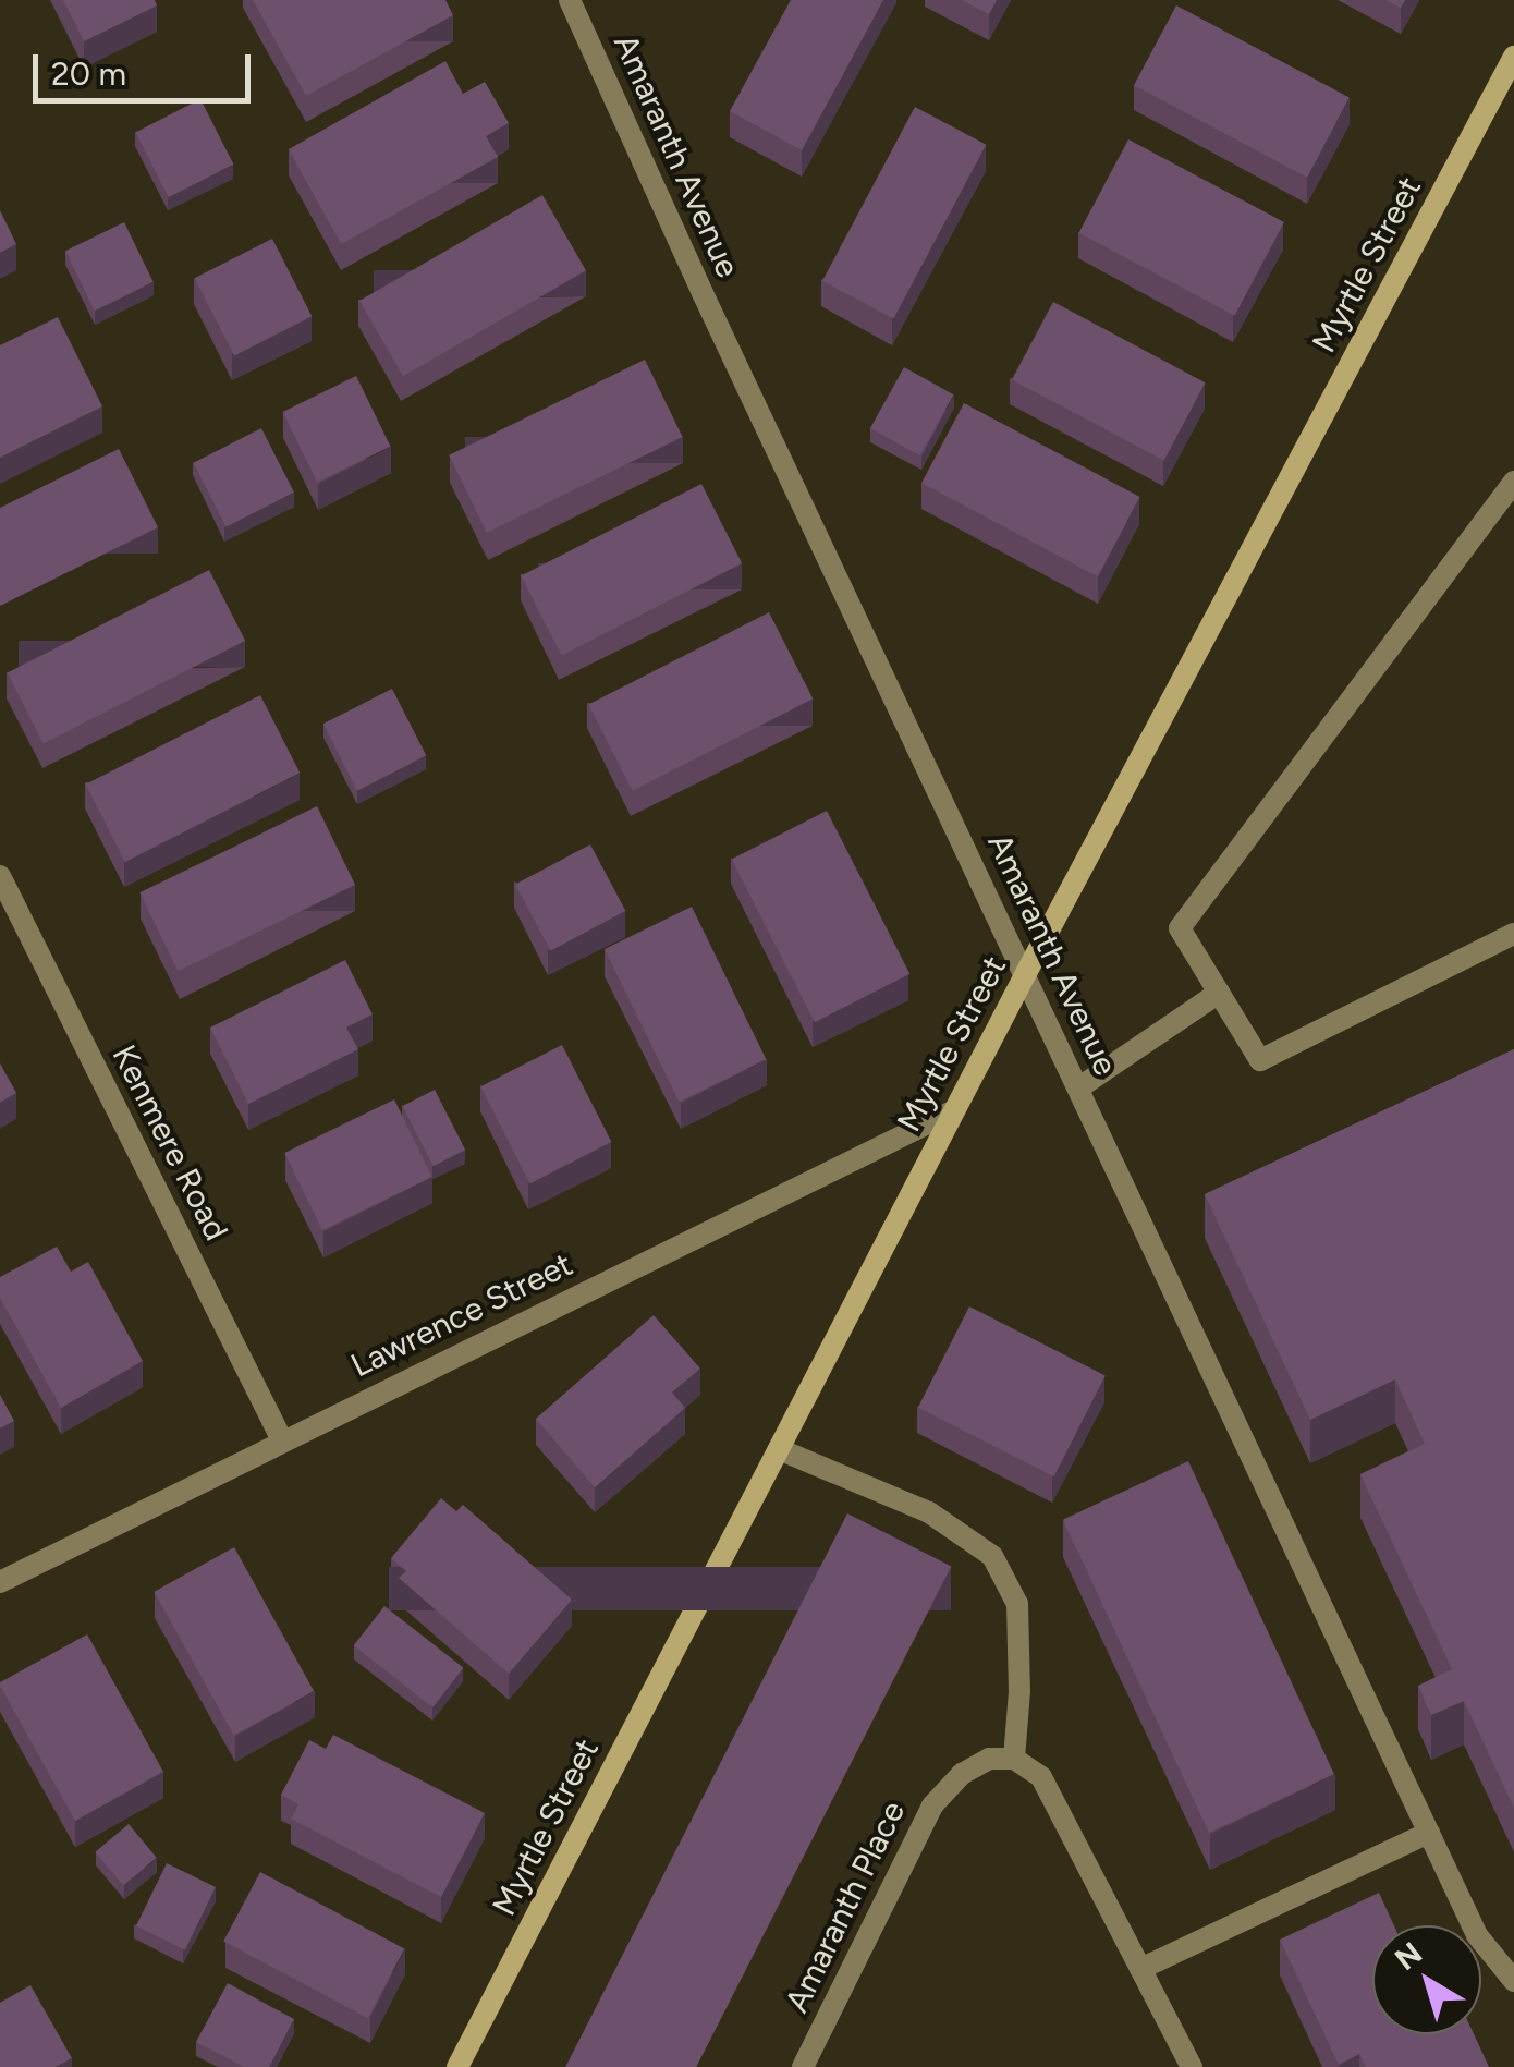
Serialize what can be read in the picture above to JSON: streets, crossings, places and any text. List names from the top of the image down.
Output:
{
  "streets": {
    "street": [
      "Amaranth Avenue",
      "Myrtle Street",
      "Kenmere Road",
      "Lawrence Street",
      "Amaranth Place"
    ]
  },
  "crossings": [
    ["Amaranth Avenue", "Myrtle Street"],
    ["Myrtle Street", "Lawrence Street"],
    ["Kenmere Road", "Lawrence Street"]
  ],
  "scale_bar": "20 m",
  "north": "top left"
}
